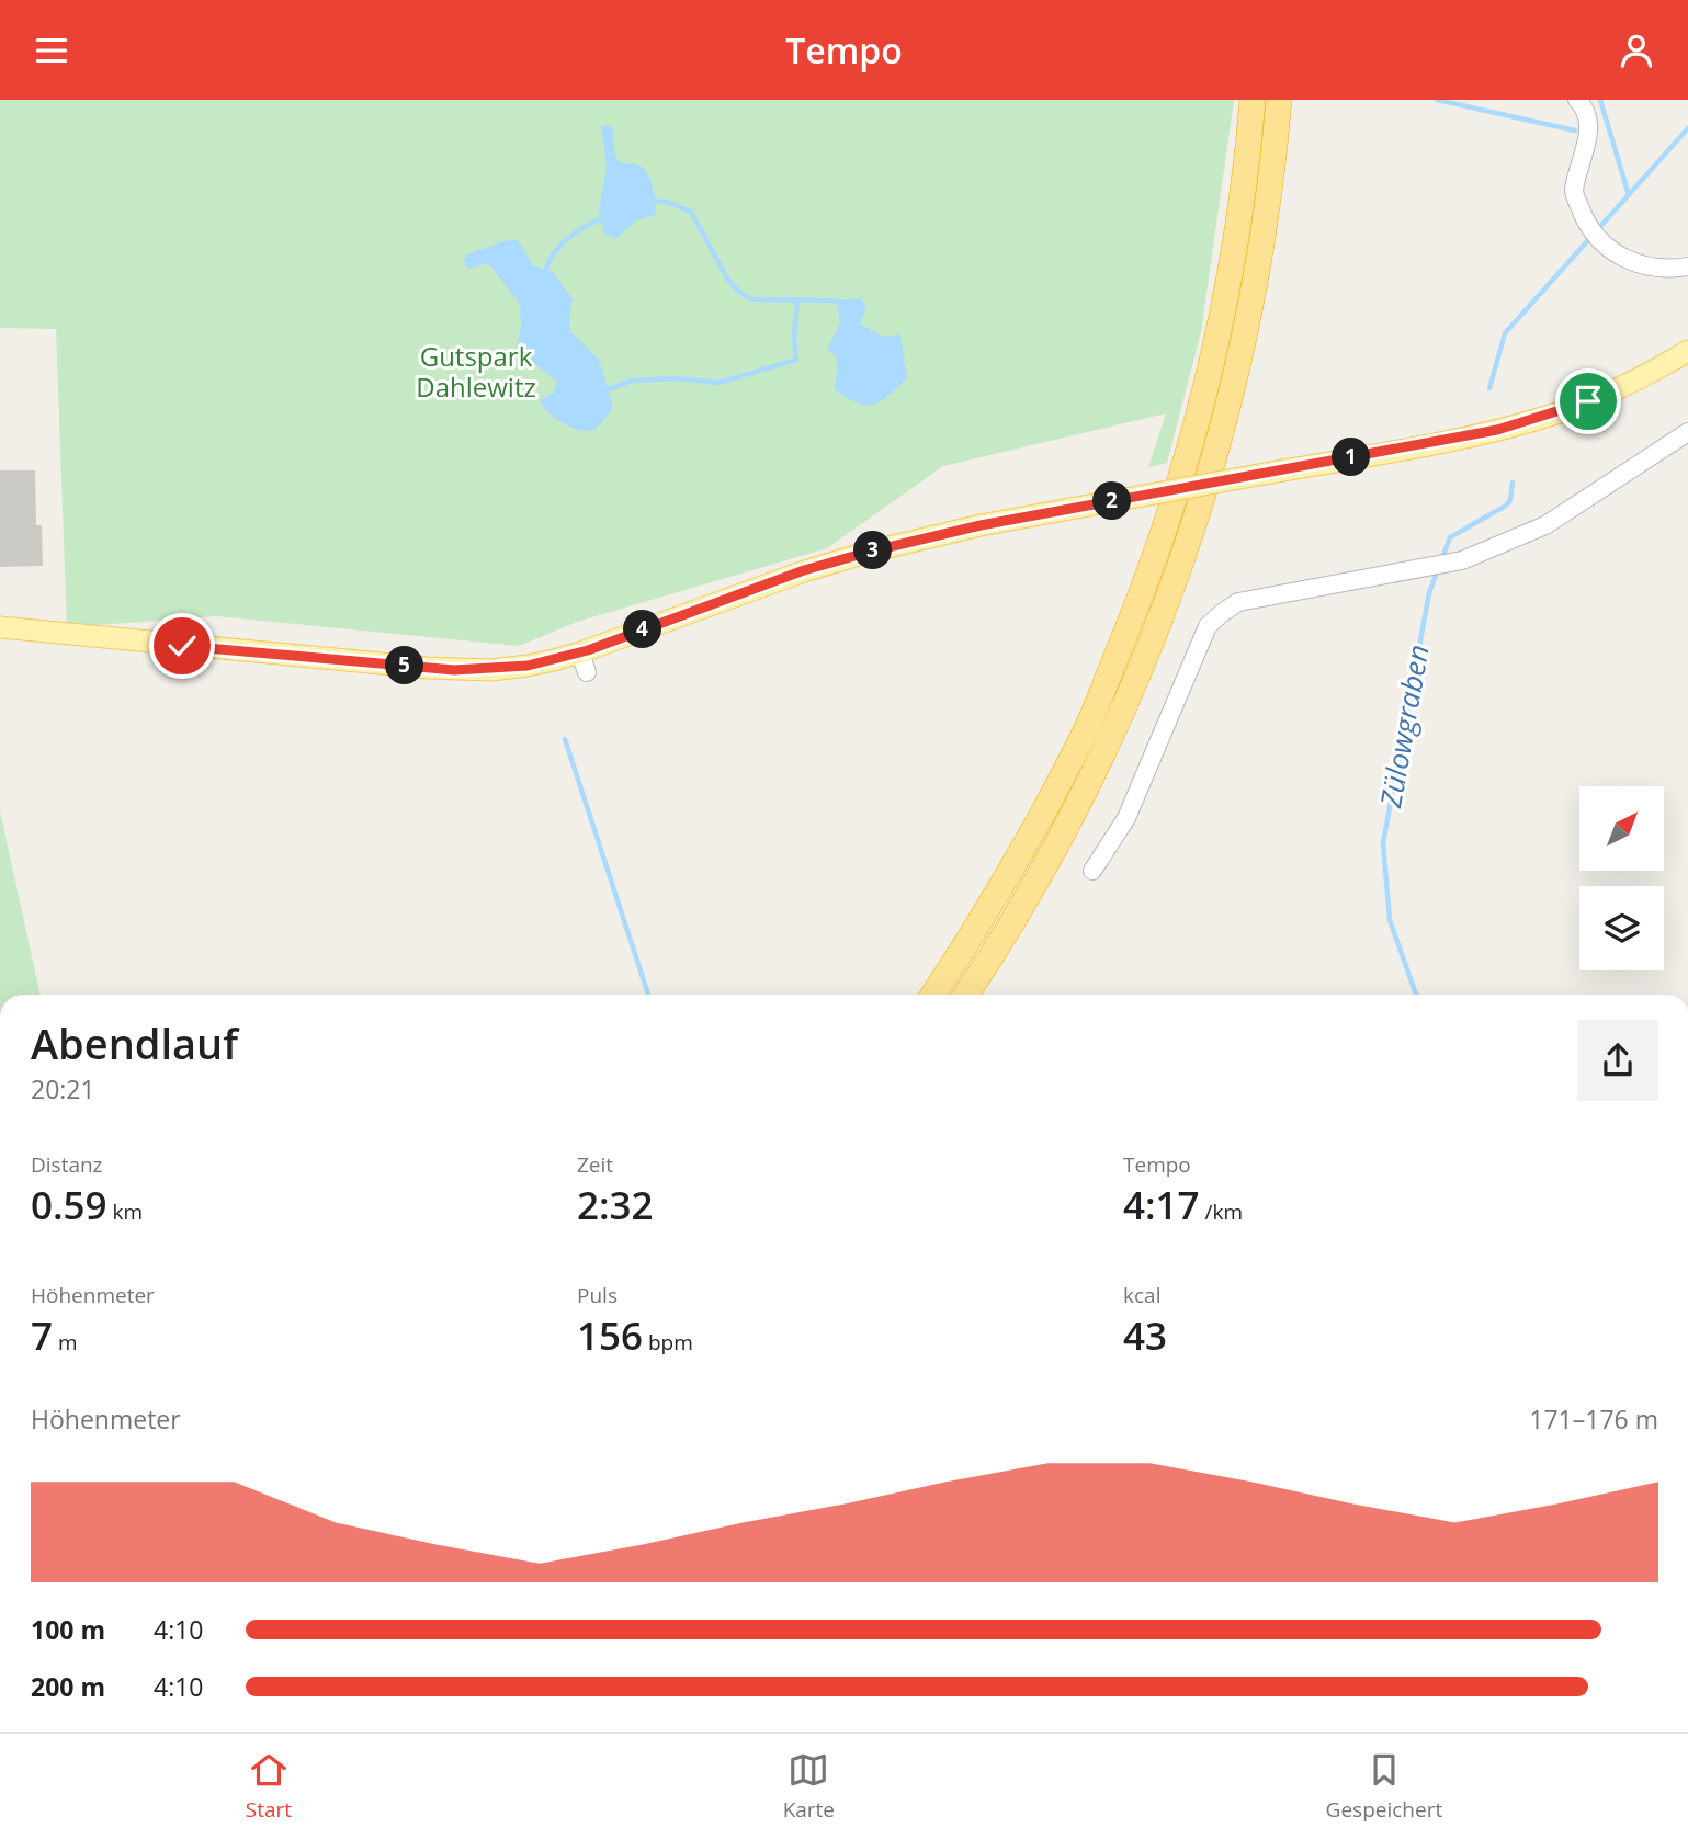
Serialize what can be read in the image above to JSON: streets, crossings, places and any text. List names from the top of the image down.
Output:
{
  "water": ["Zülowgraben"],
  "parks": ["Gutspark Dahlewitz"],
  "north": "top right",
  "page": {
    "header": "Tempo",
    "pins": [
      "1",
      "2",
      "3",
      "4",
      "5"
    ],
    "heading": ["Abendlauf", "20:21"],
    "stats": [
      ["Distanz", "0.59 km"],
      ["Zeit", "2:32"],
      ["Tempo", "4:17 /km"],
      ["Höhenmeter", "7 m"],
      ["Puls", "156 bpm"],
      ["kcal", "43"]
    ],
    "chart": ["Höhenmeter", "171–176 m"],
    "list": [
      {
        "name": "100 m",
        "note": "4:10"
      },
      {
        "name": "200 m",
        "note": "4:10"
      }
    ],
    "tabs": ["Start", "Karte", "Gespeichert"]
  }
}
